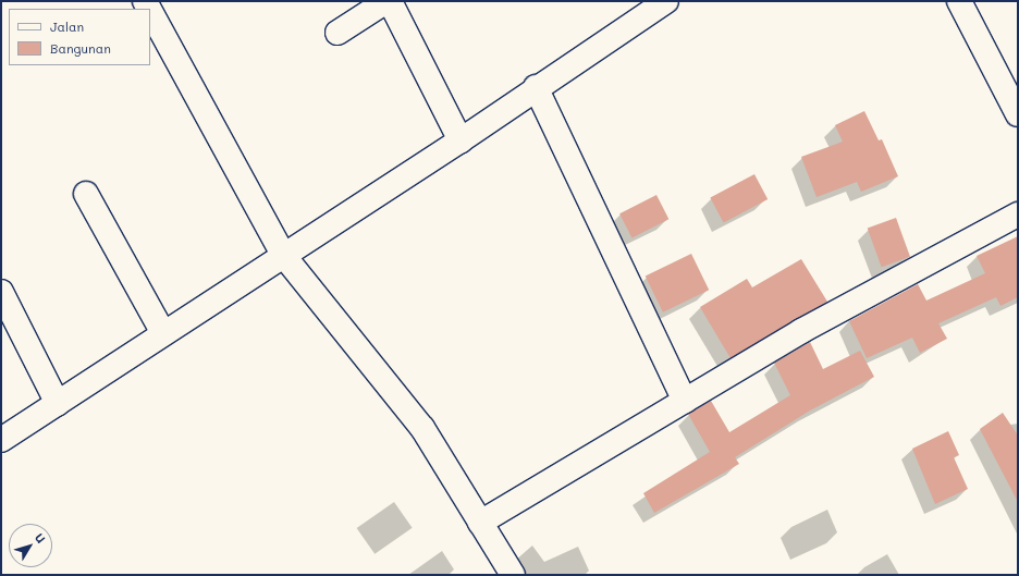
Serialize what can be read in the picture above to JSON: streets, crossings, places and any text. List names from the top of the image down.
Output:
{
  "legend": ["Jalan", "Bangunan"],
  "north": "top right"
}
